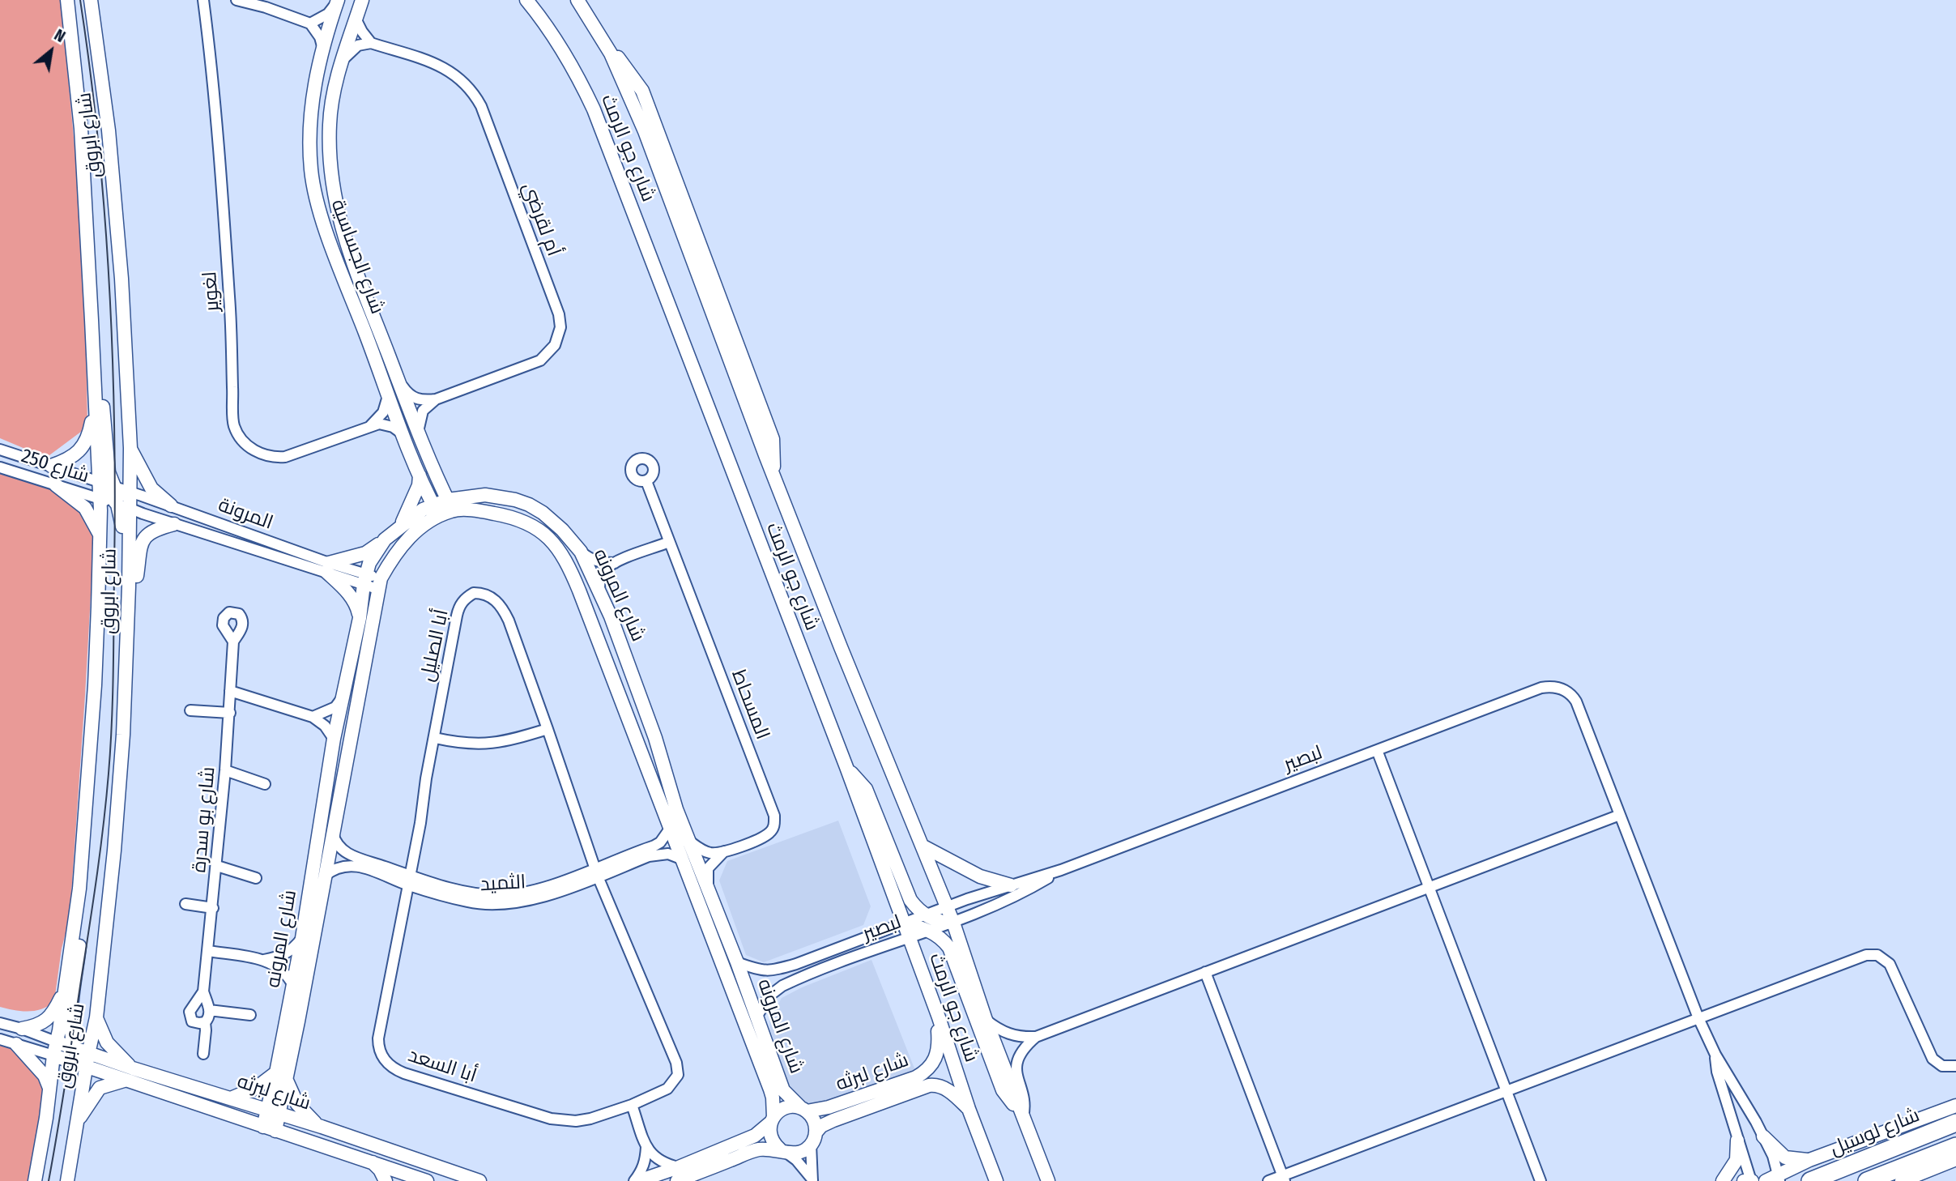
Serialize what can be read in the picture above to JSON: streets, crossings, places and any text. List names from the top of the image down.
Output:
{
  "streets": {
    "highway": ["شارع لوسيل"],
    "street": [
      "شارع ابروق",
      "شارع جو الرمث",
      "أم لقرضي",
      "شارع الجساسية",
      "لغوير",
      "شارع 250",
      "المرونة",
      "شارع المرونه",
      "أبا الصليل",
      "المسحاط",
      "لبصير",
      "شارع بو سدرة",
      "الثميد",
      "أبا السعد",
      "شارع لبرثه"
    ]
  },
  "crossings": [
    ["شارع ابروق", "شارع 250"],
    ["شارع ابروق", "المرونة"],
    ["شارع ابروق", "شارع لبرثه"],
    ["شارع جو الرمث", "شارع المرونه"],
    ["شارع جو الرمث", "لبصير"],
    ["شارع جو الرمث", "شارع لبرثه"],
    ["أم لقرضي", "شارع الجساسية"],
    ["شارع الجساسية", "لغوير"],
    ["شارع الجساسية", "شارع المرونه"],
    ["شارع 250", "المرونة"],
    ["المرونة", "شارع المرونه"],
    ["شارع المرونه", "لبصير"],
    ["شارع المرونه", "الثميد"],
    ["شارع المرونه", "شارع لبرثه"],
    ["أبا الصليل", "الثميد"],
    ["أبا الصليل", "أبا السعد"],
    ["لبصير", "شارع لبرثه"],
    ["الثميد", "أبا السعد"]
  ],
  "north": "top right"
}
